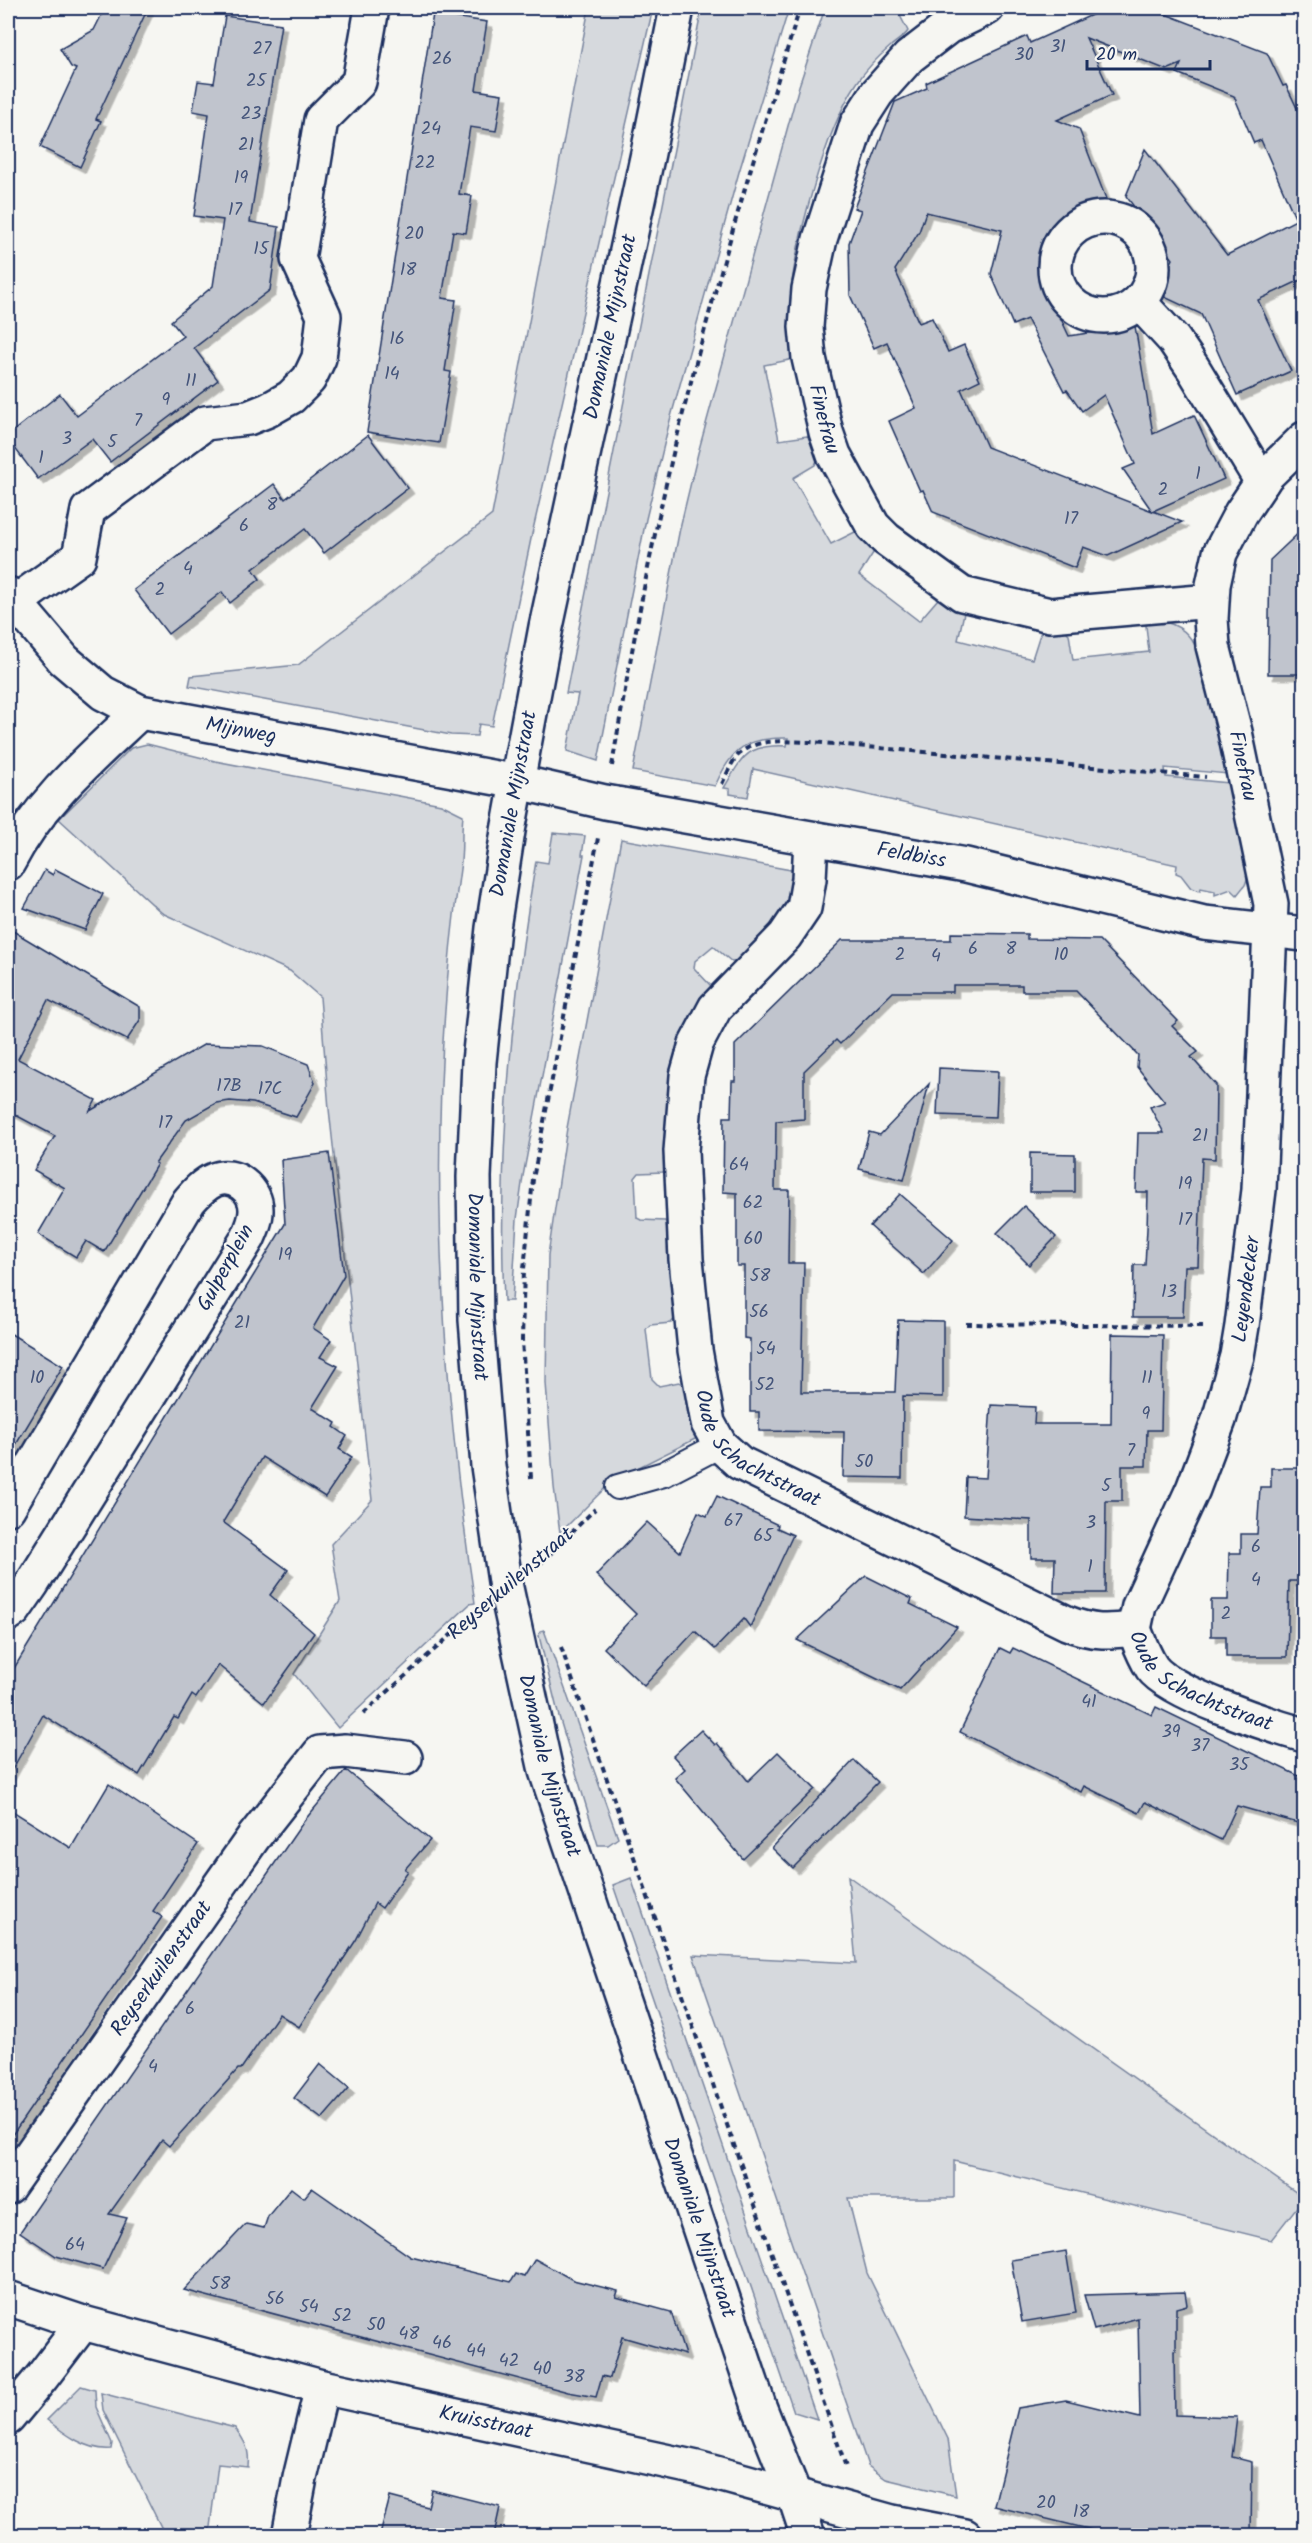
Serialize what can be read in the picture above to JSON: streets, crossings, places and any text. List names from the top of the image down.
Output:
{
  "streets": {
    "street": [
      "Domaniale Mijnstraat",
      "Finefrau",
      "Mijnweg",
      "Feldbiss",
      "Gulperplein",
      "Leyendecker",
      "Oude Schachtstraat",
      "Reyserkuilenstraat",
      "Kruisstraat"
    ]
  },
  "crossings": [
    ["Domaniale Mijnstraat", "Mijnweg"],
    ["Domaniale Mijnstraat", "Feldbiss"],
    ["Domaniale Mijnstraat", "Reyserkuilenstraat"],
    ["Domaniale Mijnstraat", "Kruisstraat"],
    ["Finefrau", "Feldbiss"],
    ["Finefrau", "Leyendecker"],
    ["Mijnweg", "Feldbiss"],
    ["Feldbiss", "Leyendecker"],
    ["Feldbiss", "Oude Schachtstraat"],
    ["Leyendecker", "Oude Schachtstraat"]
  ],
  "house_numbers": [
    "31",
    "27",
    "30",
    "26",
    "25",
    "23",
    "24",
    "21",
    "22",
    "19",
    "17",
    "20",
    "15",
    "18",
    "16",
    "14",
    "11",
    "9",
    "7",
    "3",
    "5",
    "1",
    "1",
    "2",
    "8",
    "17",
    "6",
    "4",
    "2",
    "6",
    "8",
    "2",
    "10",
    "4",
    "17B",
    "17C",
    "17",
    "21",
    "64",
    "19",
    "62",
    "17",
    "60",
    "19",
    "58",
    "13",
    "56",
    "21",
    "54",
    "10",
    "11",
    "52",
    "9",
    "7",
    "50",
    "5",
    "67",
    "3",
    "65",
    "6",
    "1",
    "4",
    "2",
    "41",
    "39",
    "37",
    "35",
    "6",
    "4",
    "64",
    "58",
    "56",
    "54",
    "52",
    "50",
    "48",
    "46",
    "44",
    "42",
    "40",
    "38",
    "20",
    "18"
  ],
  "scale_bar": "20 m"
}
